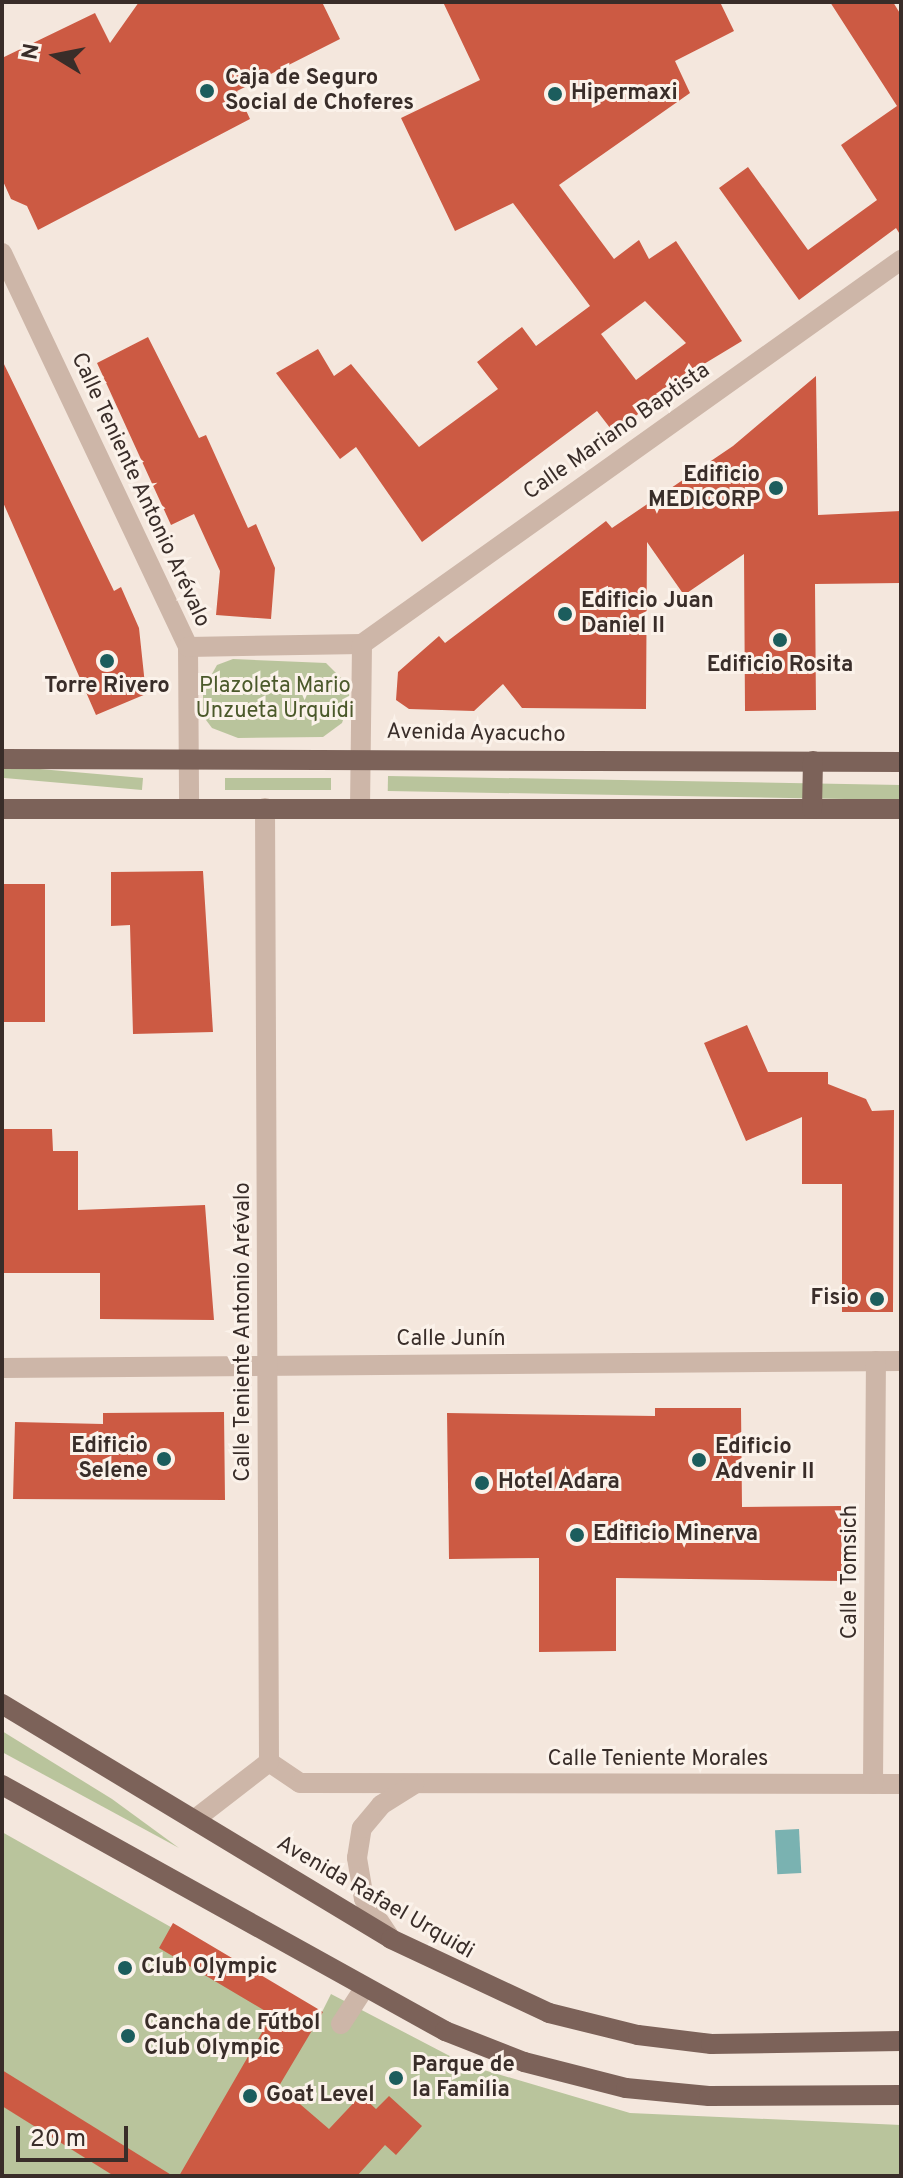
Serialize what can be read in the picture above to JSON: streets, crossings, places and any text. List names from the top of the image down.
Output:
{
  "streets": {
    "main road": ["Avenida Ayacucho", "Avenida Rafael Urquidi"],
    "street": [
      "Calle Mariano Baptista",
      "Calle Teniente Antonio Arévalo",
      "Calle Junín",
      "Calle Tomsich",
      "Calle Teniente Morales"
    ]
  },
  "crossings": [
    ["Calle Teniente Antonio Arévalo", "Avenida Ayacucho"],
    ["Calle Teniente Antonio Arévalo", "Calle Junín"],
    ["Calle Teniente Antonio Arévalo", "Calle Teniente Morales"],
    ["Calle Junín", "Calle Tomsich"],
    ["Calle Tomsich", "Calle Teniente Morales"]
  ],
  "parks": ["Plazoleta Mario Unzueta Urquidi"],
  "places": [
    "Caja de Seguro Social de Choferes",
    "Hipermaxi",
    "Edificio MEDICORP",
    "Edificio Juan Daniel II",
    "Edificio Rosita",
    "Torre Rivero",
    "Fisio",
    "Edificio Selene",
    "Edificio Advenir II",
    "Hotel Adara",
    "Edificio Minerva",
    "Club Olympic",
    "Cancha de Fútbol Club Olympic",
    "Parque de la Familia",
    "Goat Level"
  ],
  "scale_bar": "20 m",
  "north": "left"
}
